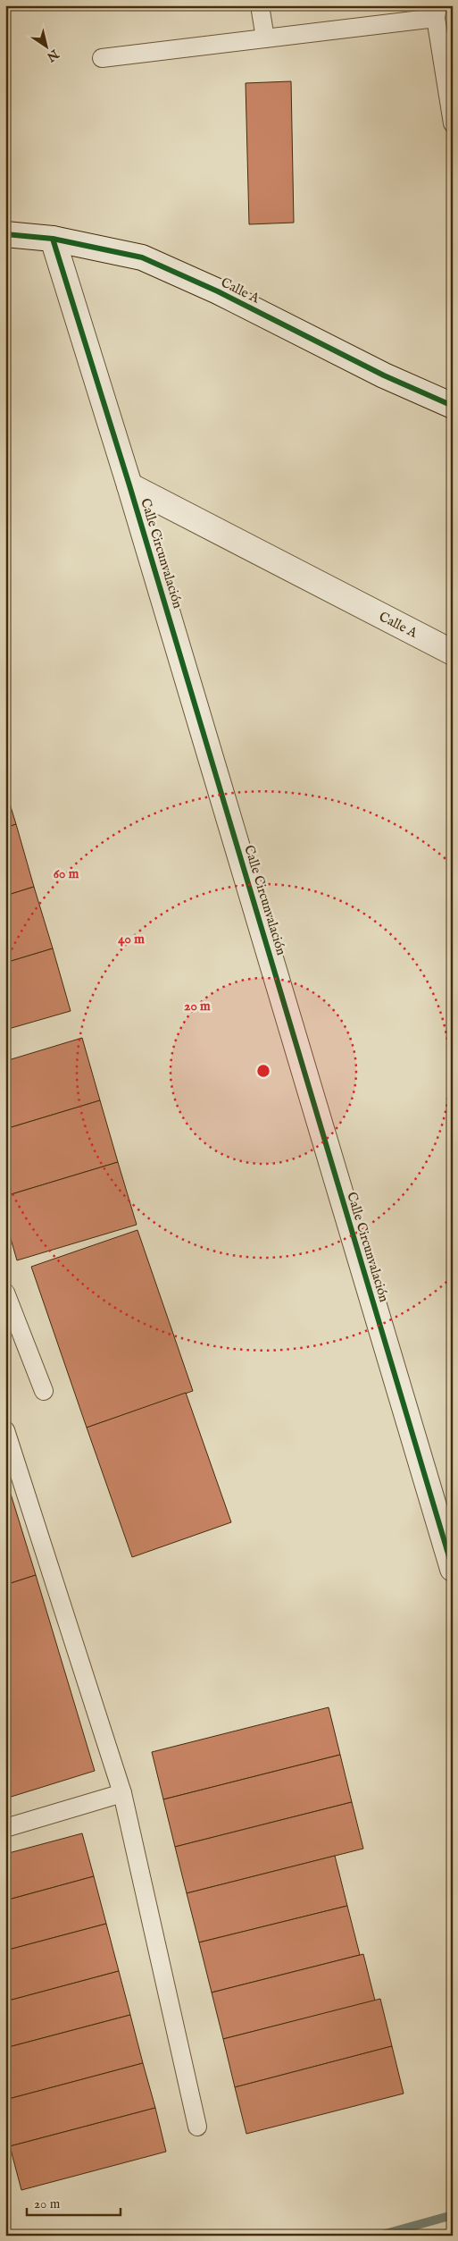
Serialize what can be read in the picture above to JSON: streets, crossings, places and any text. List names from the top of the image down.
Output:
{
  "streets": {
    "street": ["Calle A", "Calle Circunvalación"]
  },
  "crossings": [
    ["Calle A", "Calle Circunvalación"]
  ],
  "scale_bar": "20 m",
  "north": "bottom right",
  "rings": ["60 m", "40 m", "20 m"]
}
